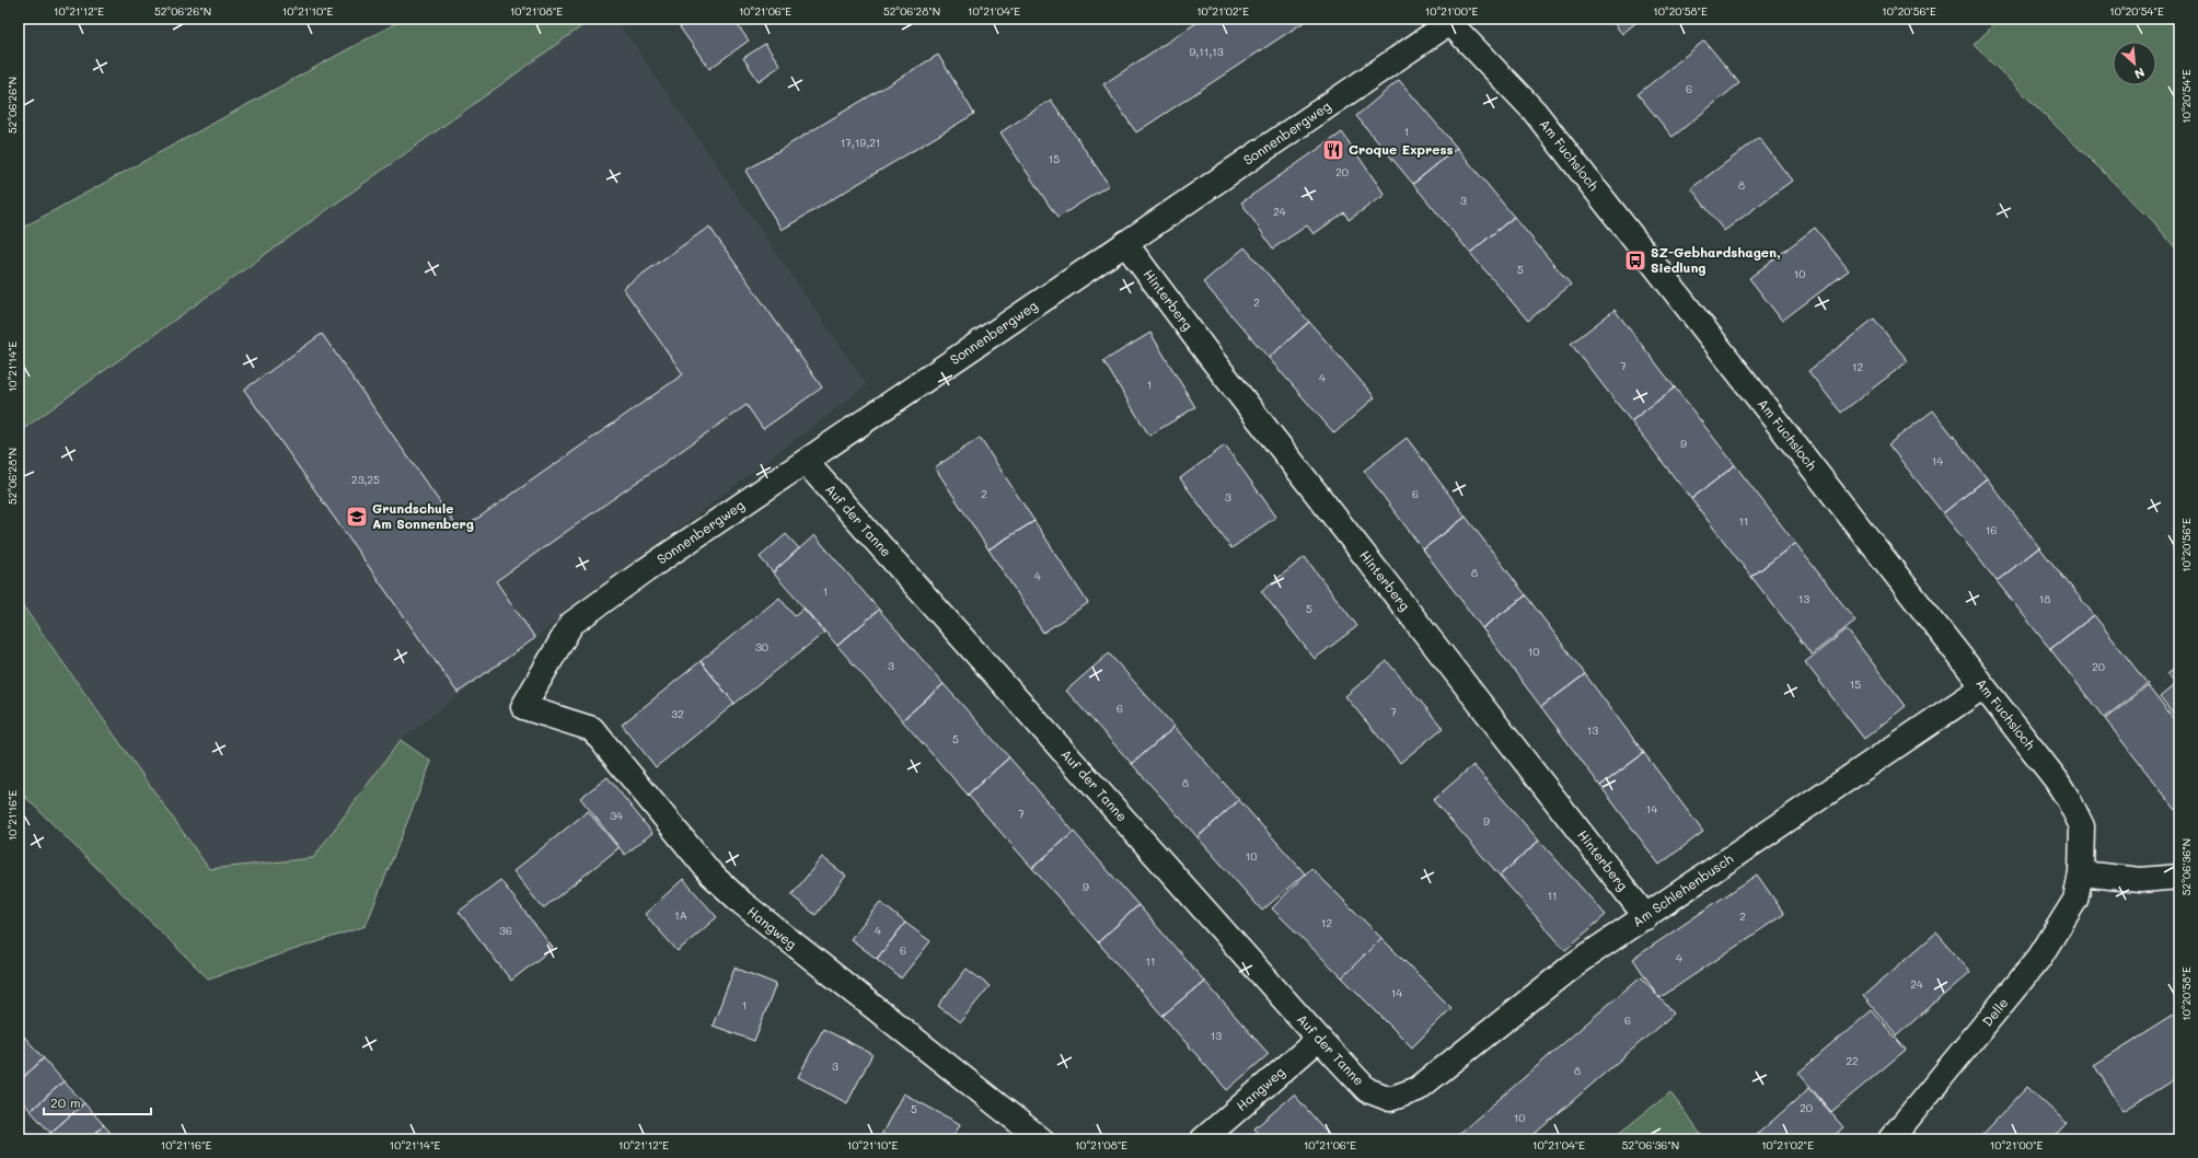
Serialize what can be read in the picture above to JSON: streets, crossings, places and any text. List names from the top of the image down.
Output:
{
  "streets": {
    "street": [
      "Sonnenbergweg",
      "Am Fuchsloch",
      "Hinterberg",
      "Auf der Tanne",
      "Am Schlehenbusch",
      "Hangweg",
      "Delle"
    ]
  },
  "crossings": [
    ["Sonnenbergweg", "Am Fuchsloch"],
    ["Sonnenbergweg", "Hinterberg"],
    ["Sonnenbergweg", "Auf der Tanne"],
    ["Sonnenbergweg", "Hangweg"],
    ["Am Fuchsloch", "Am Schlehenbusch"],
    ["Am Fuchsloch", "Delle"],
    ["Hinterberg", "Am Schlehenbusch"],
    ["Auf der Tanne", "Am Schlehenbusch"],
    ["Auf der Tanne", "Hangweg"]
  ],
  "places": {
    "restaurant": ["Croque Express"],
    "bus stop": ["SZ-Gebhardshagen, Siedlung"],
    "school or university": ["Grundschule Am Sonnenberg"]
  },
  "house_numbers": [
    "9,11,13",
    "6",
    "1",
    "17,19,21",
    "15",
    "20",
    "8",
    "3",
    "24",
    "5",
    "10",
    "2",
    "7",
    "12",
    "4",
    "1",
    "9",
    "14",
    "23,25",
    "2",
    "6",
    "3",
    "11",
    "16",
    "8",
    "4",
    "1",
    "13",
    "18",
    "5",
    "30",
    "10",
    "3",
    "20",
    "15",
    "6",
    "7",
    "32",
    "13",
    "5",
    "8",
    "14",
    "7",
    "34",
    "9",
    "10",
    "9",
    "11",
    "1A",
    "2",
    "12",
    "36",
    "4",
    "6",
    "4",
    "11",
    "24",
    "14",
    "1",
    "6",
    "13",
    "22",
    "3",
    "8",
    "20",
    "5",
    "10"
  ],
  "scale_bar": "20 m",
  "north": "bottom right",
  "coordinates": [
    "10°21'12\"E",
    "52°06'26\"N",
    "10°21'10\"E",
    "10°21'08\"E",
    "10°21'06\"E",
    "52°06'28\"N",
    "10°21'04\"E",
    "10°21'02\"E",
    "10°21'00\"E",
    "10°20'58\"E",
    "10°20'56\"E",
    "10°20'54\"E",
    "10°21'14\"E",
    "10°21'16\"E",
    "52°06'36\"N"
  ]
}
